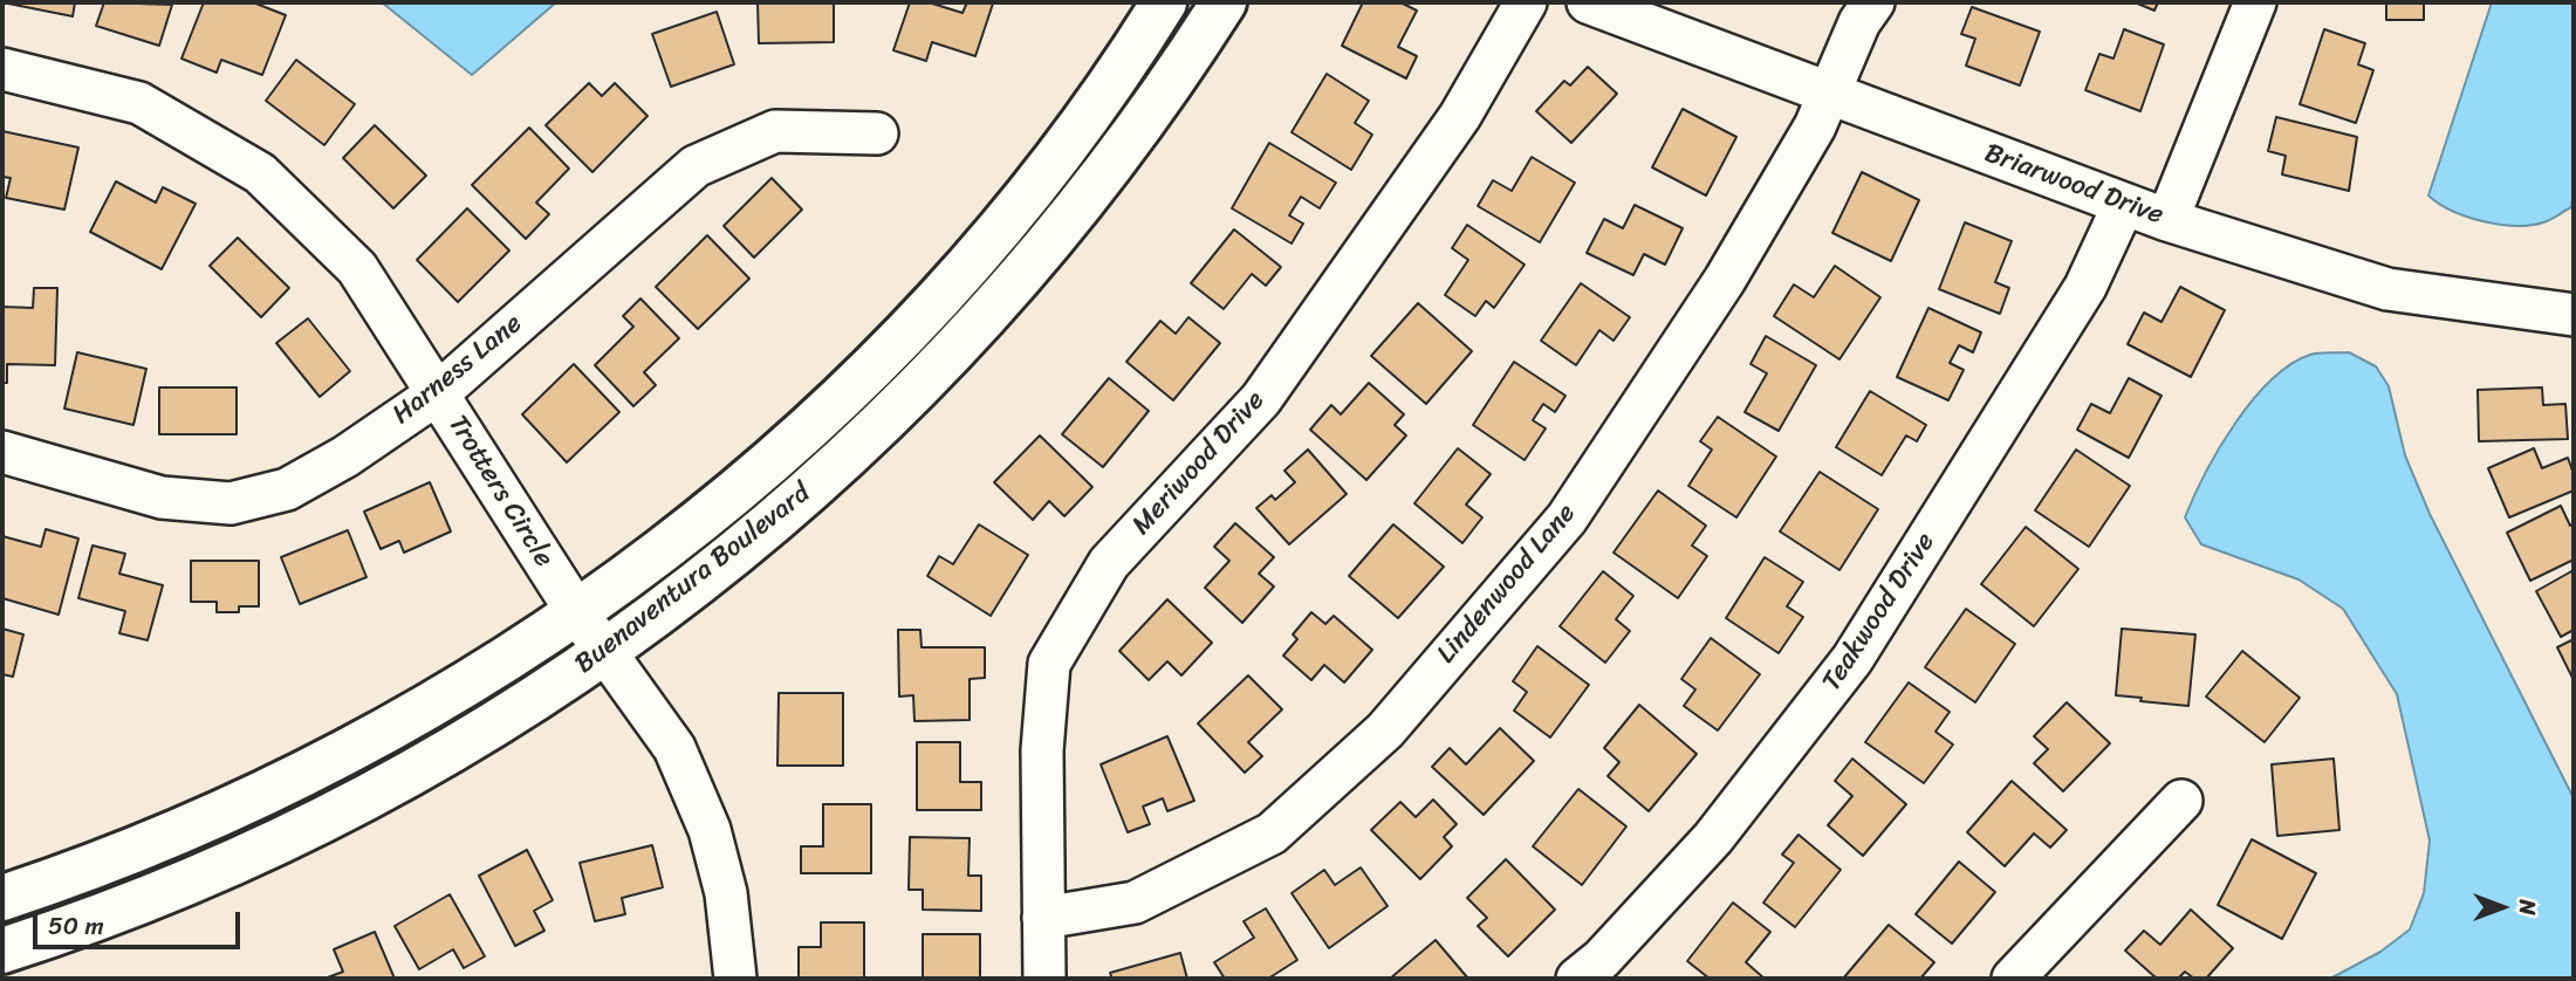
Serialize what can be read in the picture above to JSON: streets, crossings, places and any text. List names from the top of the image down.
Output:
{
  "streets": {
    "main road": ["Buenaventura Boulevard"],
    "street": [
      "Briarwood Drive",
      "Harness Lane",
      "Meriwood Drive",
      "Trotters Circle",
      "Lindenwood Lane",
      "Teakwood Drive"
    ]
  },
  "crossings": [
    ["Briarwood Drive", "Lindenwood Lane"],
    ["Briarwood Drive", "Teakwood Drive"],
    ["Harness Lane", "Trotters Circle"],
    ["Meriwood Drive", "Lindenwood Lane"],
    ["Trotters Circle", "Buenaventura Boulevard"]
  ],
  "scale_bar": "50 m",
  "north": "right"
}
